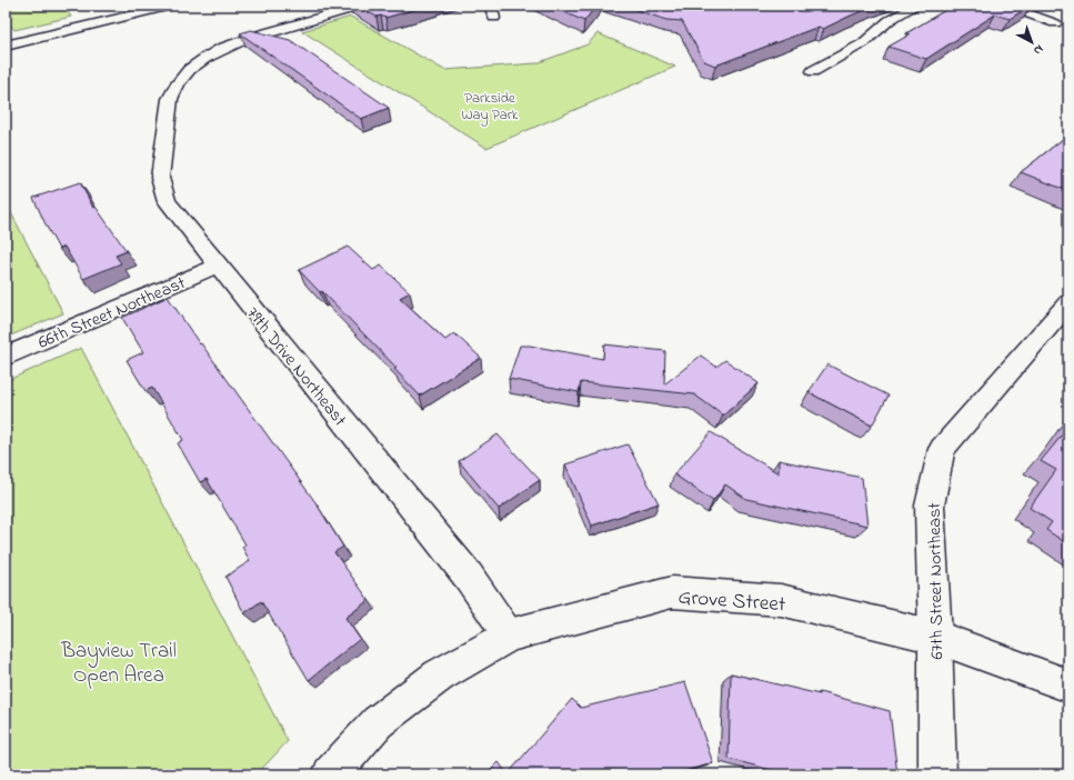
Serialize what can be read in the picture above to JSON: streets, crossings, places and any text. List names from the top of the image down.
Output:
{
  "streets": {
    "street": [
      "66th Street Northeast",
      "79th Drive Northeast",
      "67th Street Northeast",
      "Grove Street"
    ]
  },
  "crossings": [
    ["66th Street Northeast", "79th Drive Northeast"],
    ["79th Drive Northeast", "Grove Street"],
    ["67th Street Northeast", "Grove Street"]
  ],
  "parks": ["Parkside Way Park", "Bayview Trail Open Area"],
  "north": "bottom right"
}
